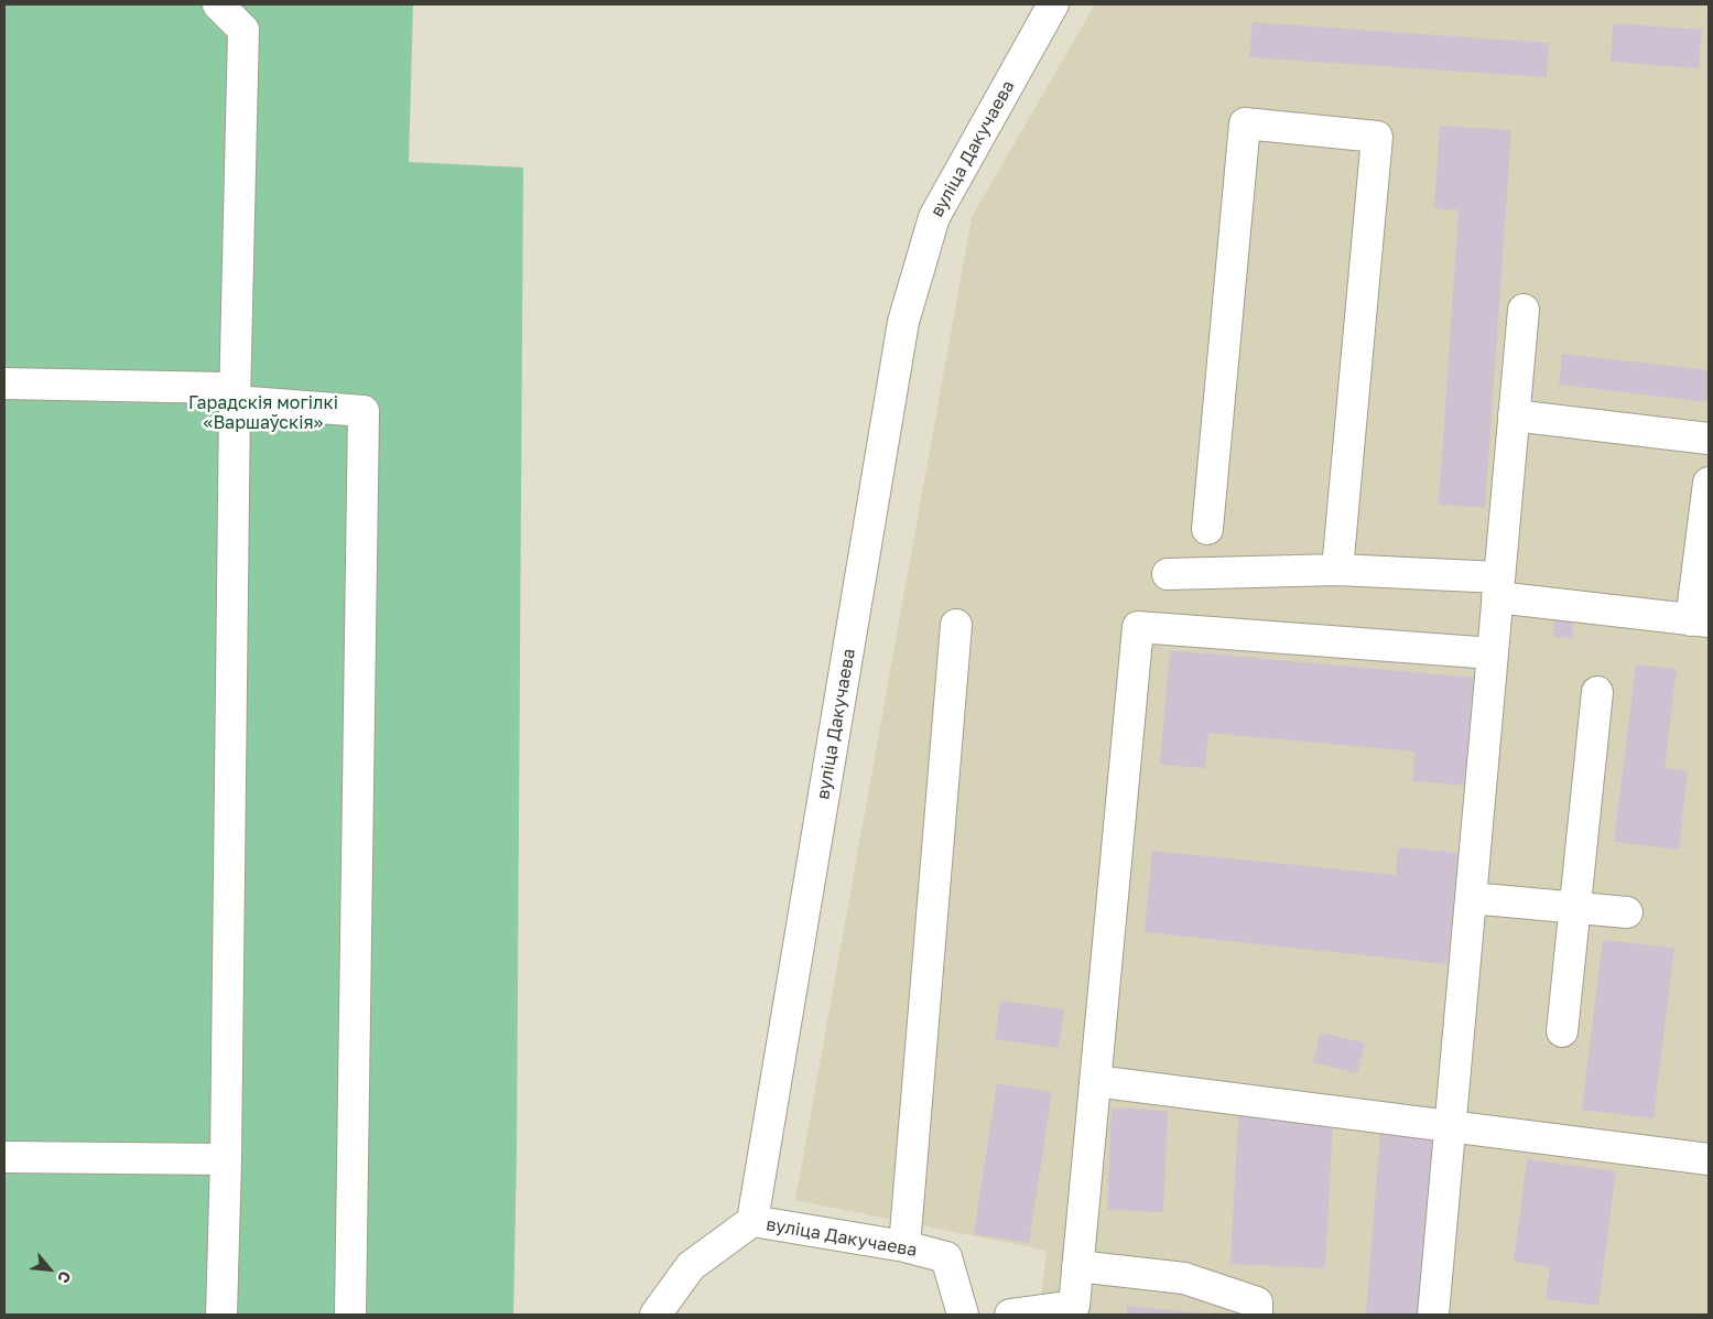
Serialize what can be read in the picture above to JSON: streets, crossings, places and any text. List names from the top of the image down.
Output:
{
  "streets": {
    "street": ["вуліца Дакучаева"]
  },
  "parks": ["Гарадскія могілкі «Варшаўскія»"],
  "north": "bottom right"
}
